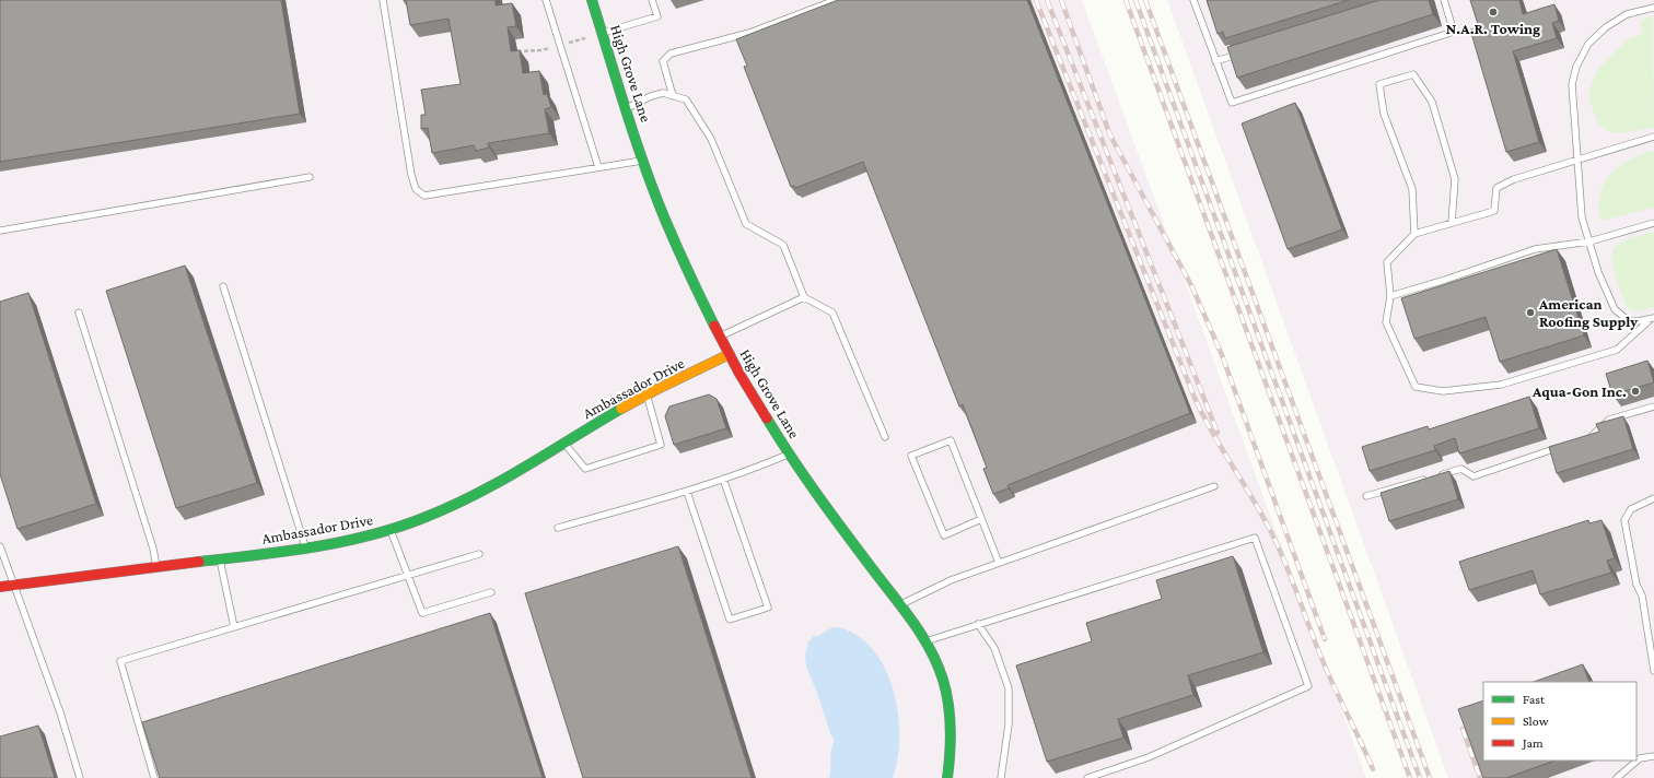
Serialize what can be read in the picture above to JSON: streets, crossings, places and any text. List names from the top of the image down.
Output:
{
  "streets": {
    "street": ["High Grove Lane", "Ambassador Drive"]
  },
  "crossings": [
    ["High Grove Lane", "Ambassador Drive"]
  ],
  "places": ["N.A.R. Towing", "American Roofing Supply", "Aqua-Gon Inc."],
  "legend": ["Fast", "Slow", "Jam"]
}
